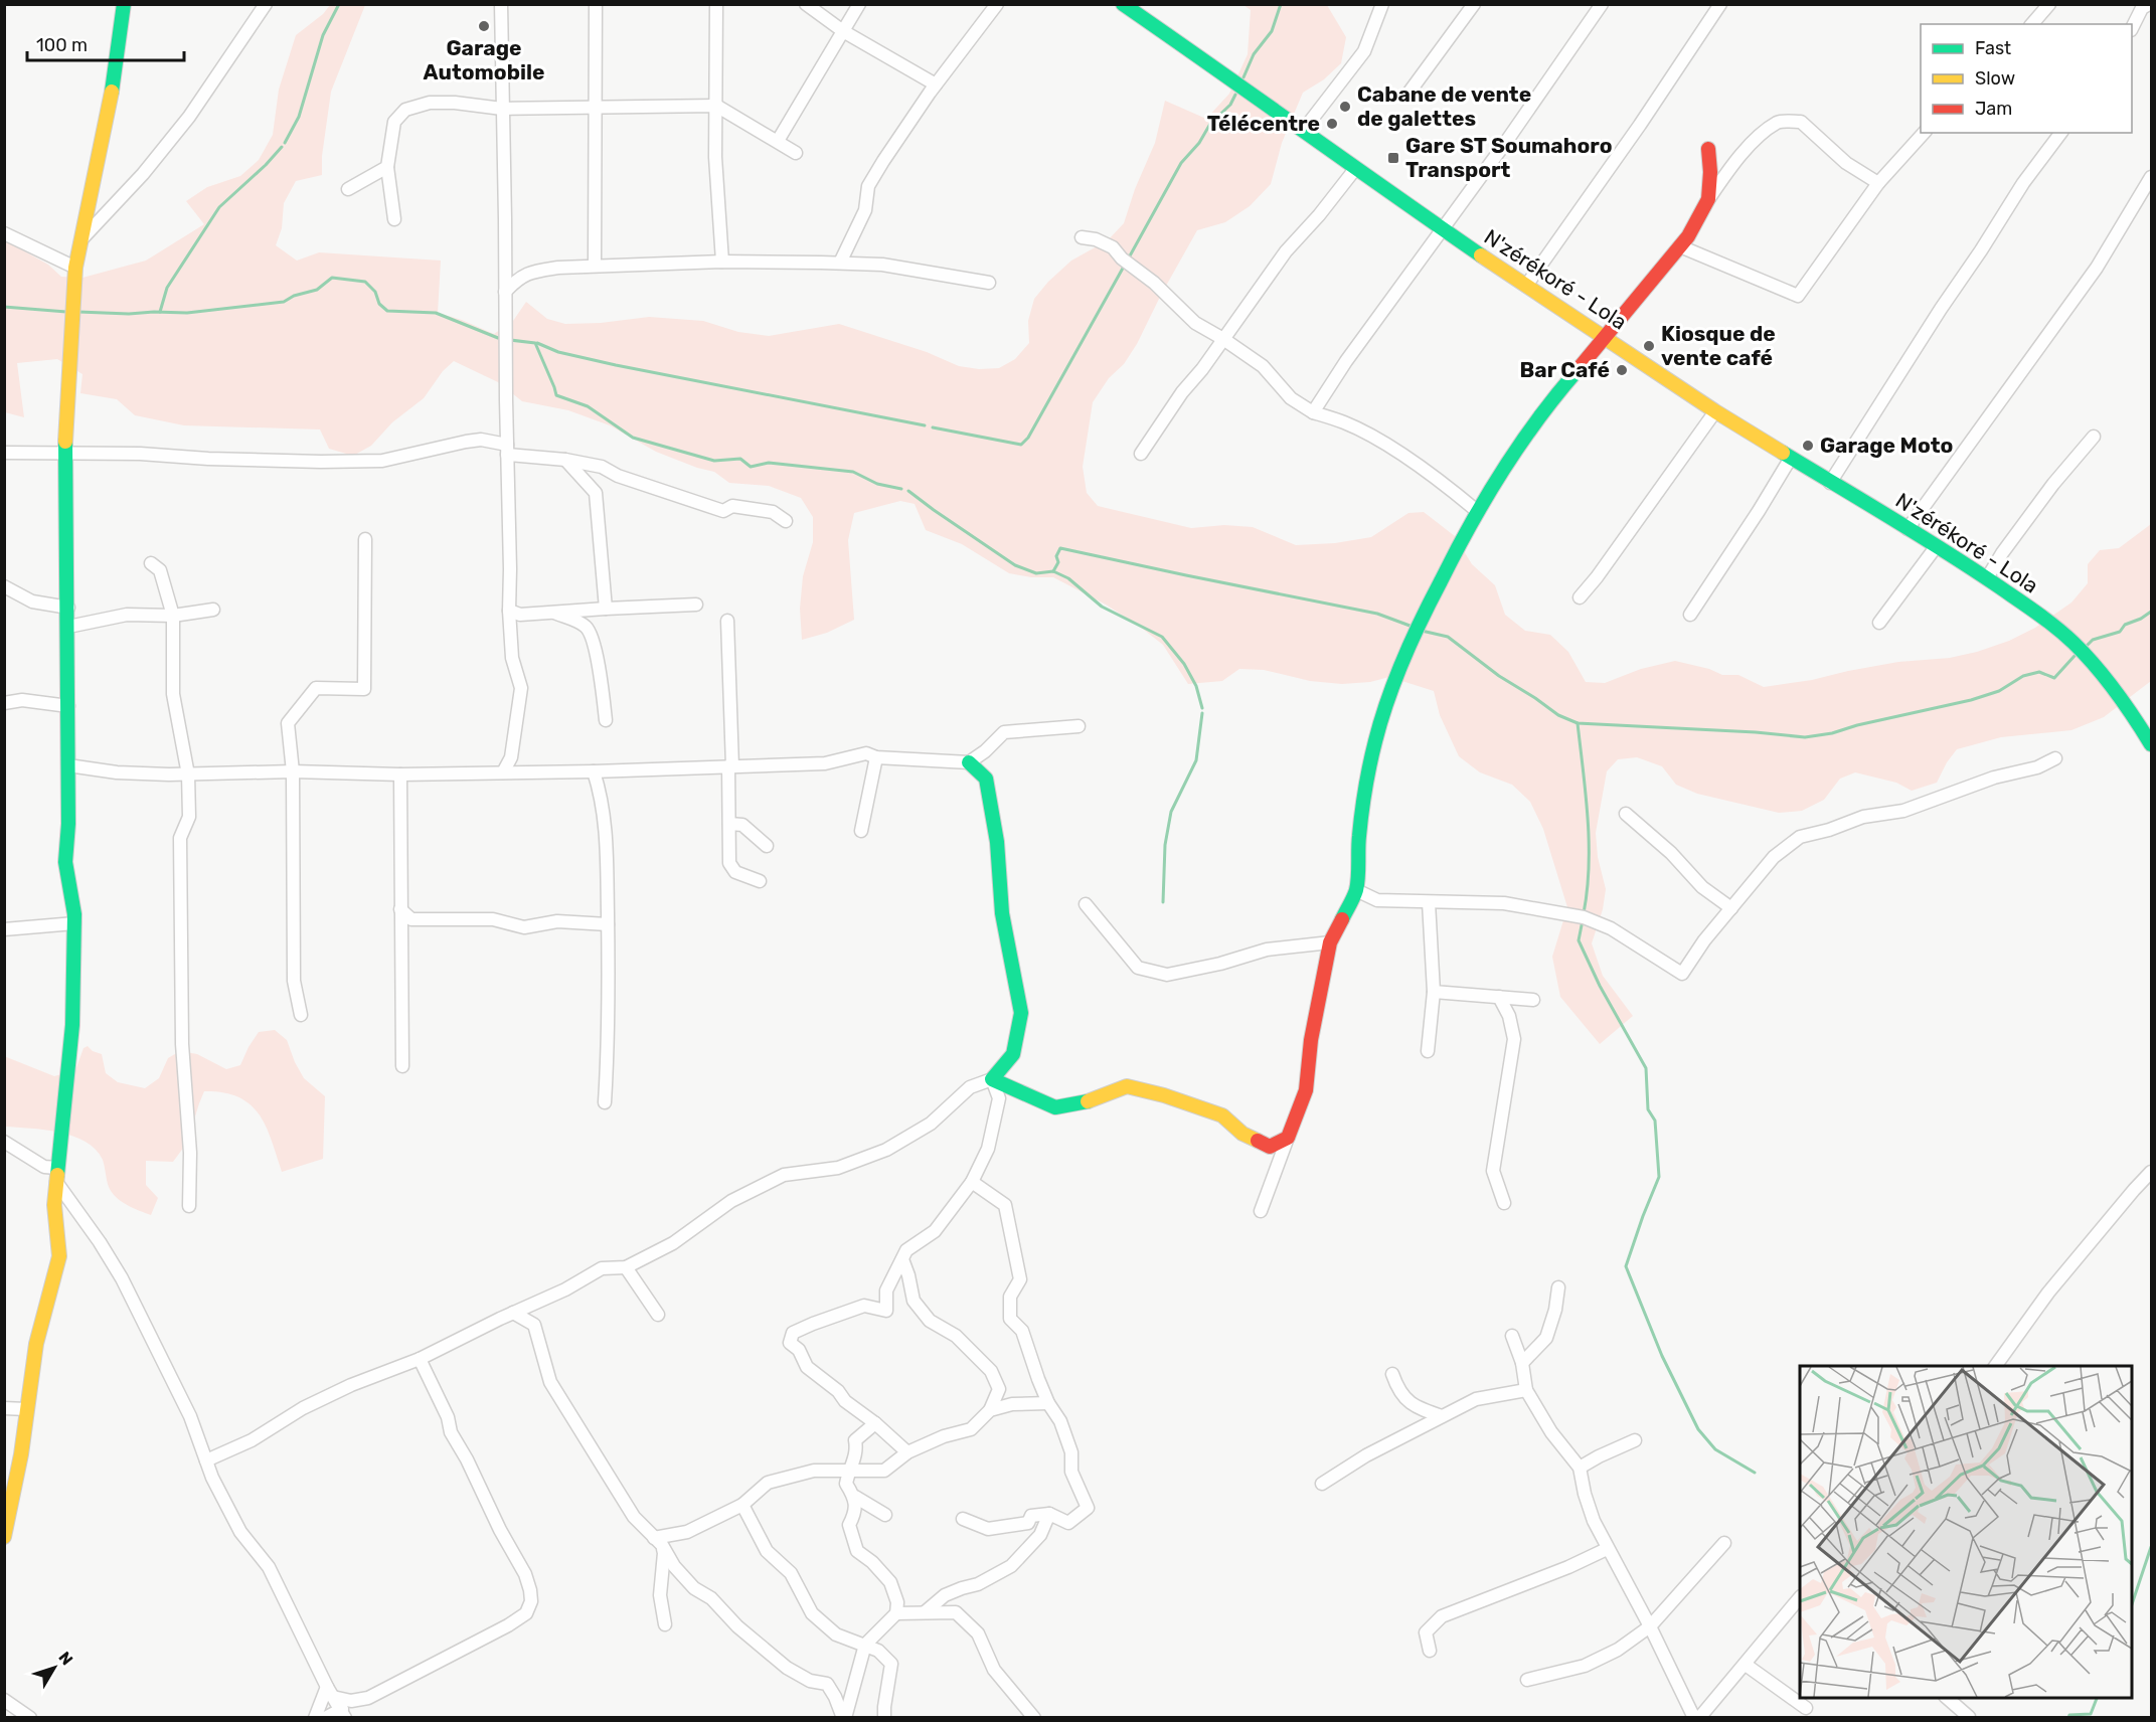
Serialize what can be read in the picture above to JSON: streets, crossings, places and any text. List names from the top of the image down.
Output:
{
  "streets": {
    "main road": ["N'zérékoré - Lola"]
  },
  "places": {
    "other": [
      "Garage Automobile",
      "Cabane de vente de galettes",
      "Télécentre",
      "Kiosque de vente café",
      "Bar Café",
      "Garage Moto"
    ],
    "transit": ["Gare ST Soumahoro Transport"]
  },
  "legend": ["Fast", "Slow", "Jam"],
  "scale_bar": "100 m",
  "north": "top right"
}
